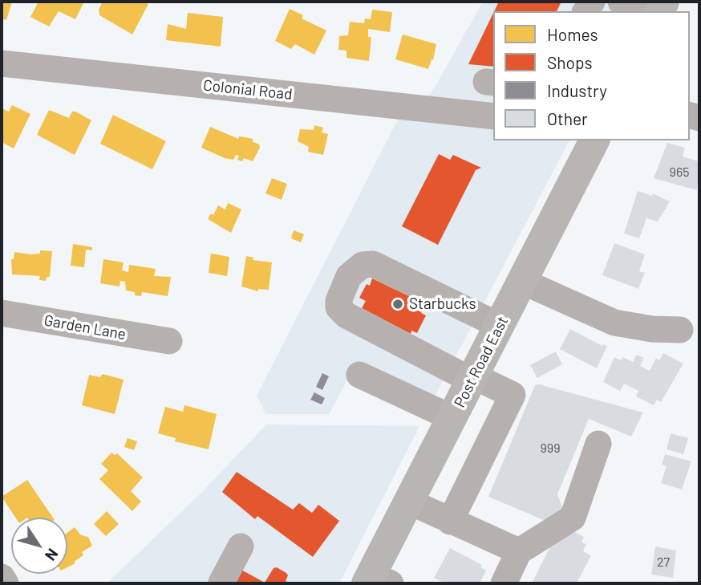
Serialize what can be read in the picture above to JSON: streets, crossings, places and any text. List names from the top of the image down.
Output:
{
  "streets": {
    "main road": ["Post Road East"],
    "street": ["Colonial Road", "Garden Lane"]
  },
  "places": ["Starbucks"],
  "house_numbers": ["965", "999", "27"],
  "legend": [
    "Homes",
    "Shops",
    "Industry",
    "Other"
  ],
  "north": "bottom right"
}
